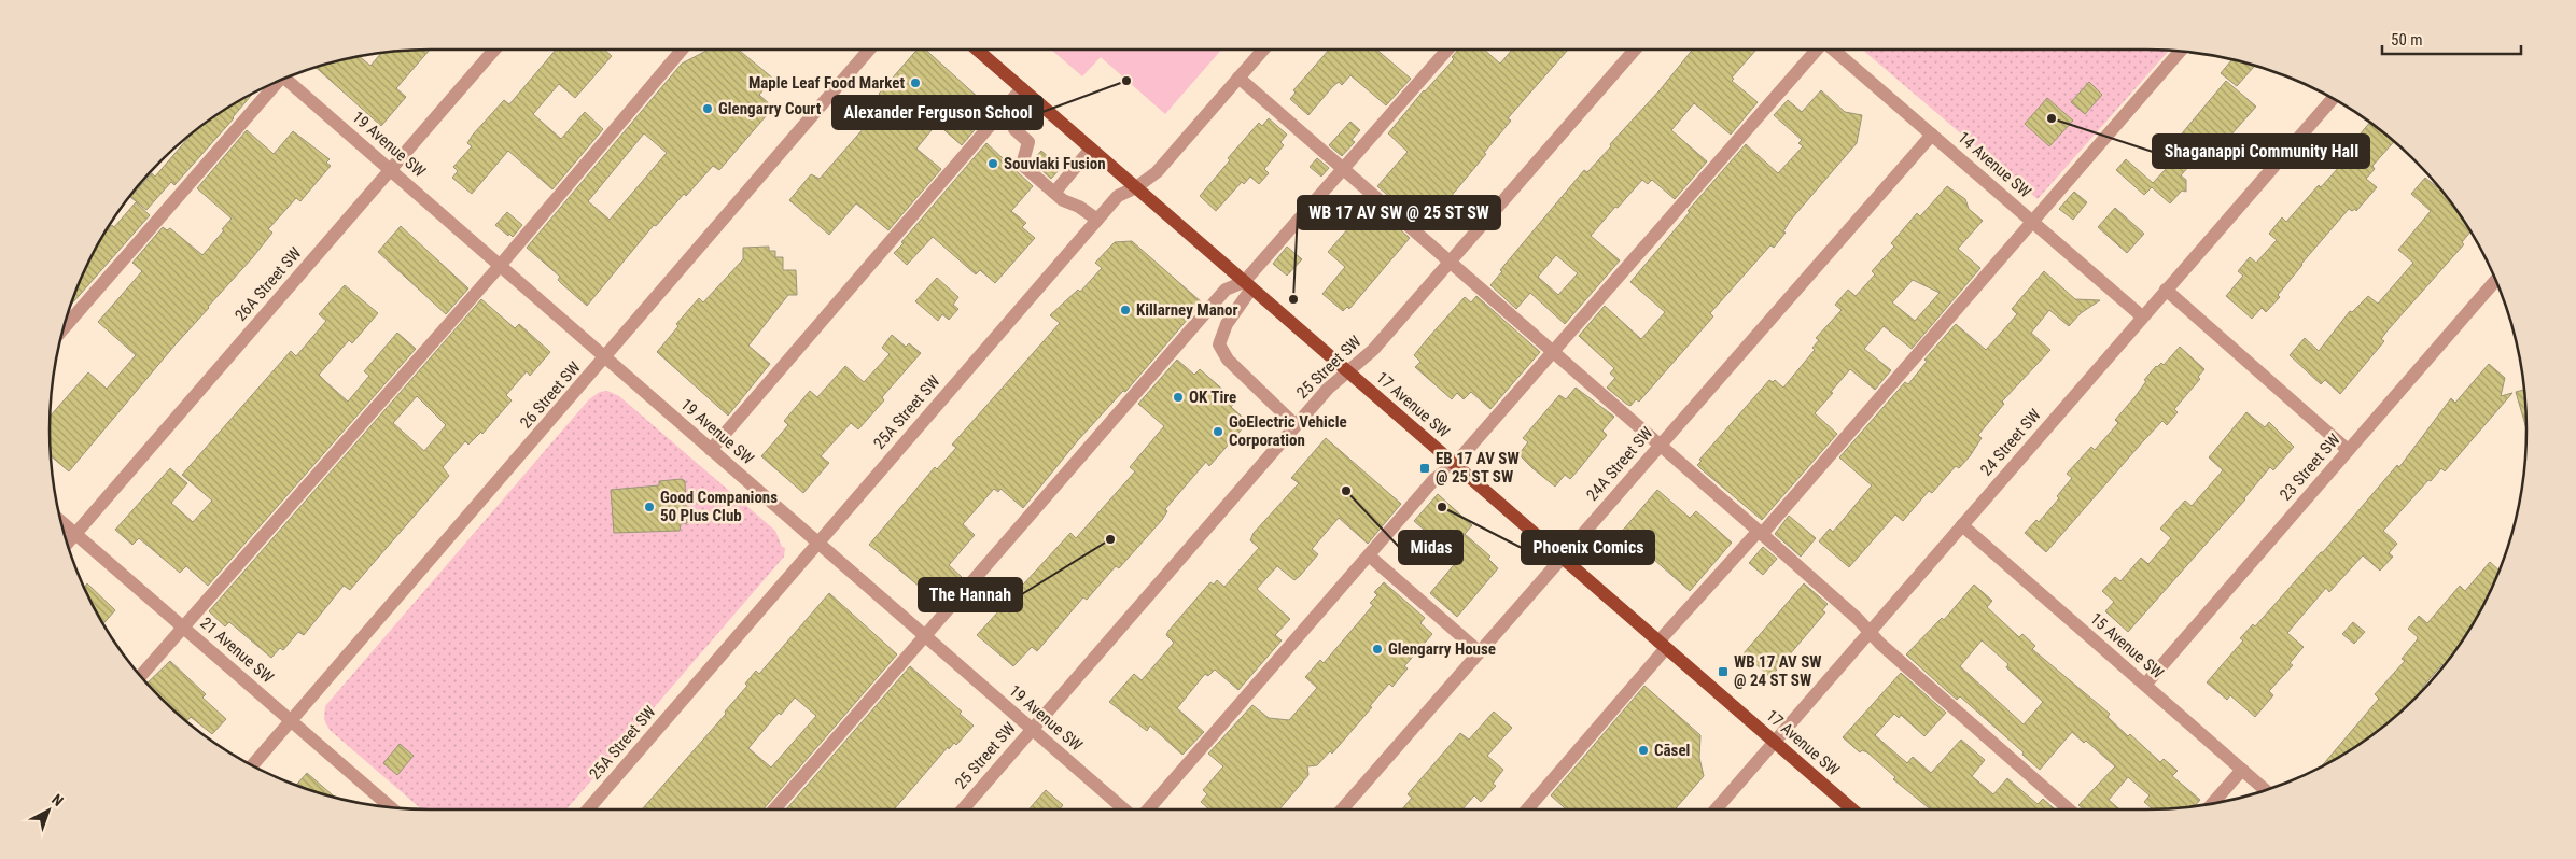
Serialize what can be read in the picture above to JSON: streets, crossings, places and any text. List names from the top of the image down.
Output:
{
  "streets": {
    "main road": ["17 Avenue SW"],
    "street": [
      "19 Avenue SW",
      "14 Avenue SW",
      "26A Street SW",
      "25 Street SW",
      "26 Street SW",
      "25A Street SW",
      "24 Street SW",
      "24A Street SW",
      "23 Street SW",
      "15 Avenue SW",
      "21 Avenue SW"
    ]
  },
  "crossings": [
    ["19 Avenue SW", "26A Street SW"],
    ["19 Avenue SW", "25 Street SW"],
    ["19 Avenue SW", "26 Street SW"],
    ["19 Avenue SW", "25A Street SW"],
    ["14 Avenue SW", "24 Street SW"],
    ["14 Avenue SW", "24A Street SW"],
    ["26A Street SW", "21 Avenue SW"],
    ["25 Street SW", "17 Avenue SW"],
    ["26 Street SW", "21 Avenue SW"],
    ["17 Avenue SW", "25A Street SW"],
    ["17 Avenue SW", "24 Street SW"],
    ["17 Avenue SW", "24A Street SW"],
    ["24 Street SW", "15 Avenue SW"],
    ["23 Street SW", "15 Avenue SW"]
  ],
  "places": {
    "other": [
      "Alexander Ferguson School",
      "Maple Leaf Food Market",
      "Glengarry Court",
      "Shaganappi Community Hall",
      "Souvlaki Fusion",
      "WB 17 AV SW @ 25 ST SW",
      "Killarney Manor",
      "OK Tire",
      "GoElectric Vehicle Corporation",
      "Midas",
      "Good Companions 50 Plus Club",
      "Phoenix Comics",
      "The Hannah",
      "Glengarry House",
      "Cāsel"
    ],
    "transit": ["EB 17 AV SW @ 25 ST SW", "WB 17 AV SW @ 24 ST SW"]
  },
  "scale_bar": "50 m",
  "north": "top right"
}
